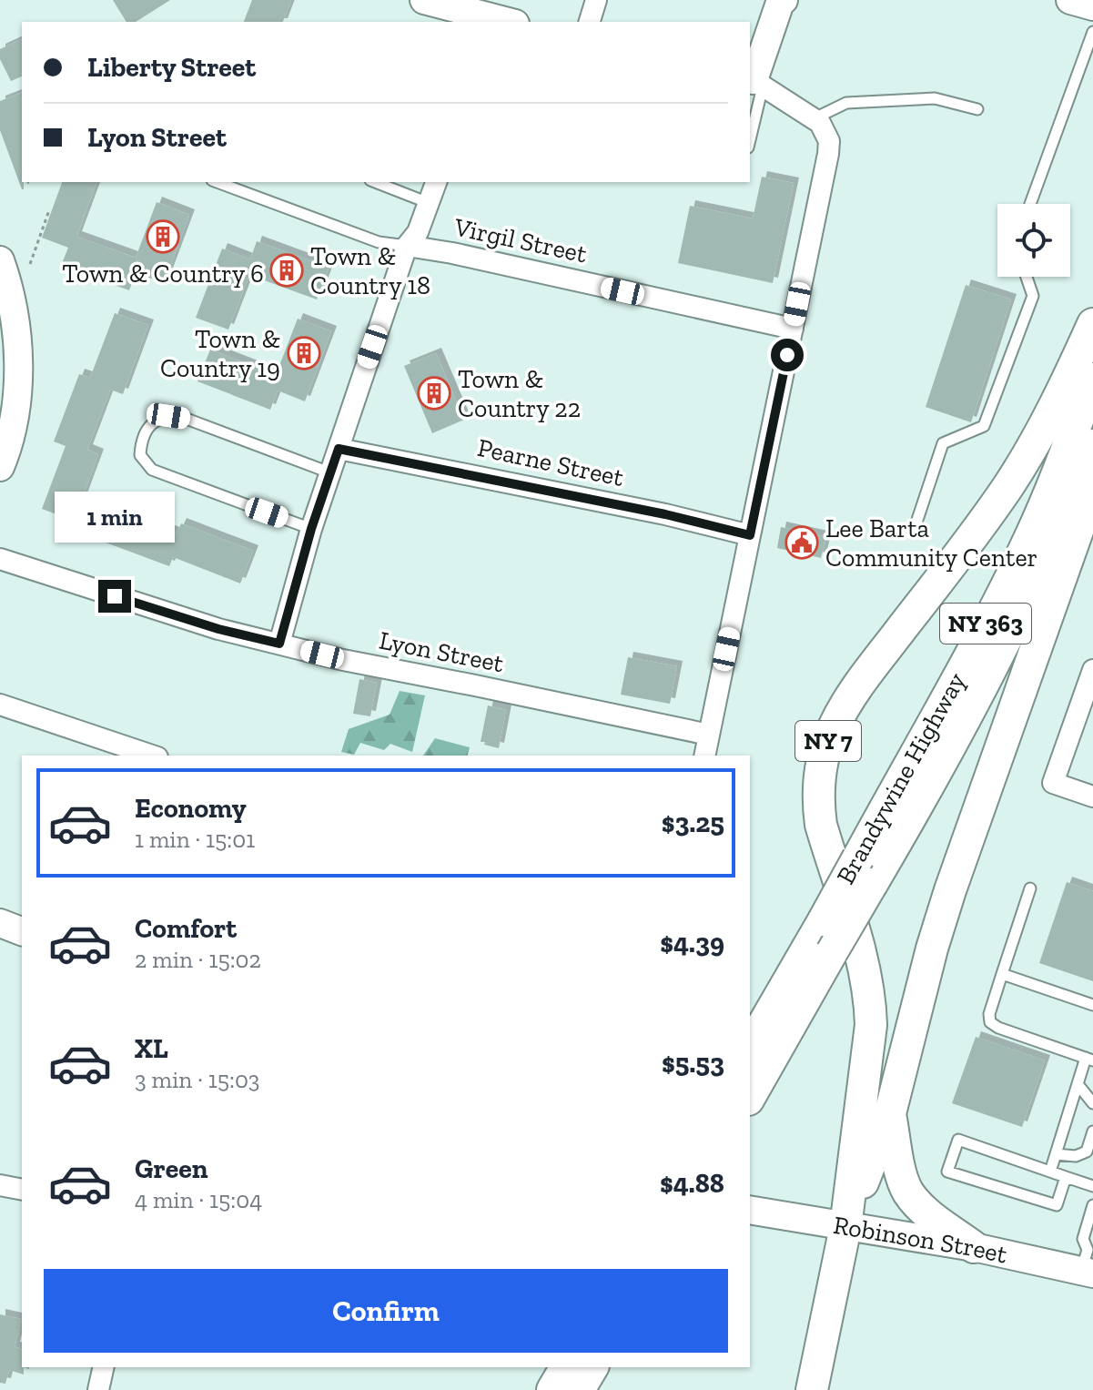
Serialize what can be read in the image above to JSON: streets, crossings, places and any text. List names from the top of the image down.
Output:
{
  "streets": {
    "main road": ["NY 363", "NY 7", "Brandywine Highway"],
    "street": [
      "Virgil Street",
      "Pearne Street",
      "Lyon Street",
      "Robinson Street"
    ]
  },
  "crossings": [
    ["NY 7", "Robinson Street"]
  ],
  "places": {
    "building": [
      "Town & Country 6",
      "Town & Country 18",
      "Town & Country 19",
      "Town & Country 22"
    ],
    "public building": ["Lee Barta Community Center"]
  },
  "page": {
    "banner": ["Liberty Street", "Lyon Street"],
    "bubble": "1 min",
    "list": [
      {
        "name": "Economy",
        "note": "1 min · 15:01",
        "value": "$3.25"
      },
      {
        "name": "Comfort",
        "note": "2 min · 15:02",
        "value": "$4.39"
      },
      {
        "name": "XL",
        "note": "3 min · 15:03",
        "value": "$5.53"
      },
      {
        "name": "Green",
        "note": "4 min · 15:04",
        "value": "$4.88"
      }
    ],
    "buttons": "Confirm"
  }
}
